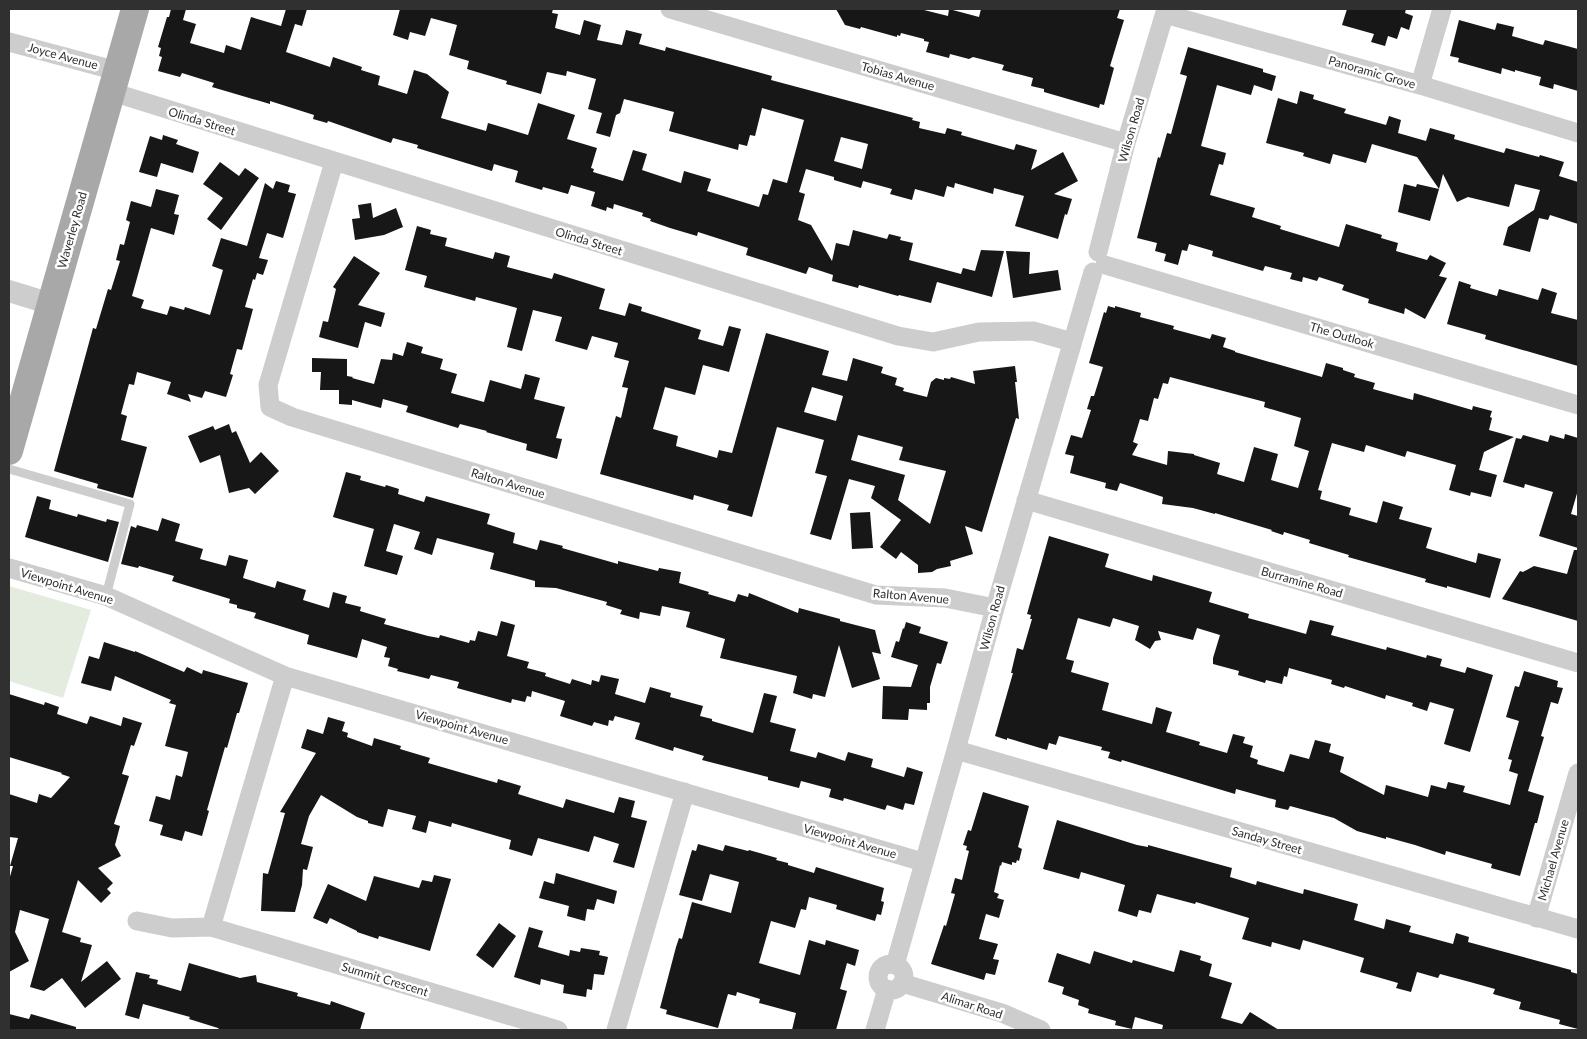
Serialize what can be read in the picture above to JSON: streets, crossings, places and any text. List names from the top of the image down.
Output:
{
  "streets": {
    "main road": ["Waverley Road"],
    "street": [
      "Joyce Avenue",
      "Panoramic Grove",
      "Tobias Avenue",
      "Olinda Street",
      "Wilson Road",
      "The Outlook",
      "Ralton Avenue",
      "Burramine Road",
      "Viewpoint Avenue",
      "Sanday Street",
      "Michael Avenue",
      "Summit Crescent",
      "Alimar Road"
    ]
  },
  "crossings": [
    ["Joyce Avenue", "Olinda Street"],
    ["Joyce Avenue", "Waverley Road"],
    ["Panoramic Grove", "Wilson Road"],
    ["Tobias Avenue", "Wilson Road"],
    ["Olinda Street", "Wilson Road"],
    ["Olinda Street", "Waverley Road"],
    ["Olinda Street", "Ralton Avenue"],
    ["Wilson Road", "The Outlook"],
    ["Wilson Road", "Ralton Avenue"],
    ["Wilson Road", "Burramine Road"],
    ["Wilson Road", "Viewpoint Avenue"],
    ["Wilson Road", "Sanday Street"],
    ["Wilson Road", "Alimar Road"],
    ["Sanday Street", "Michael Avenue"]
  ]
}
